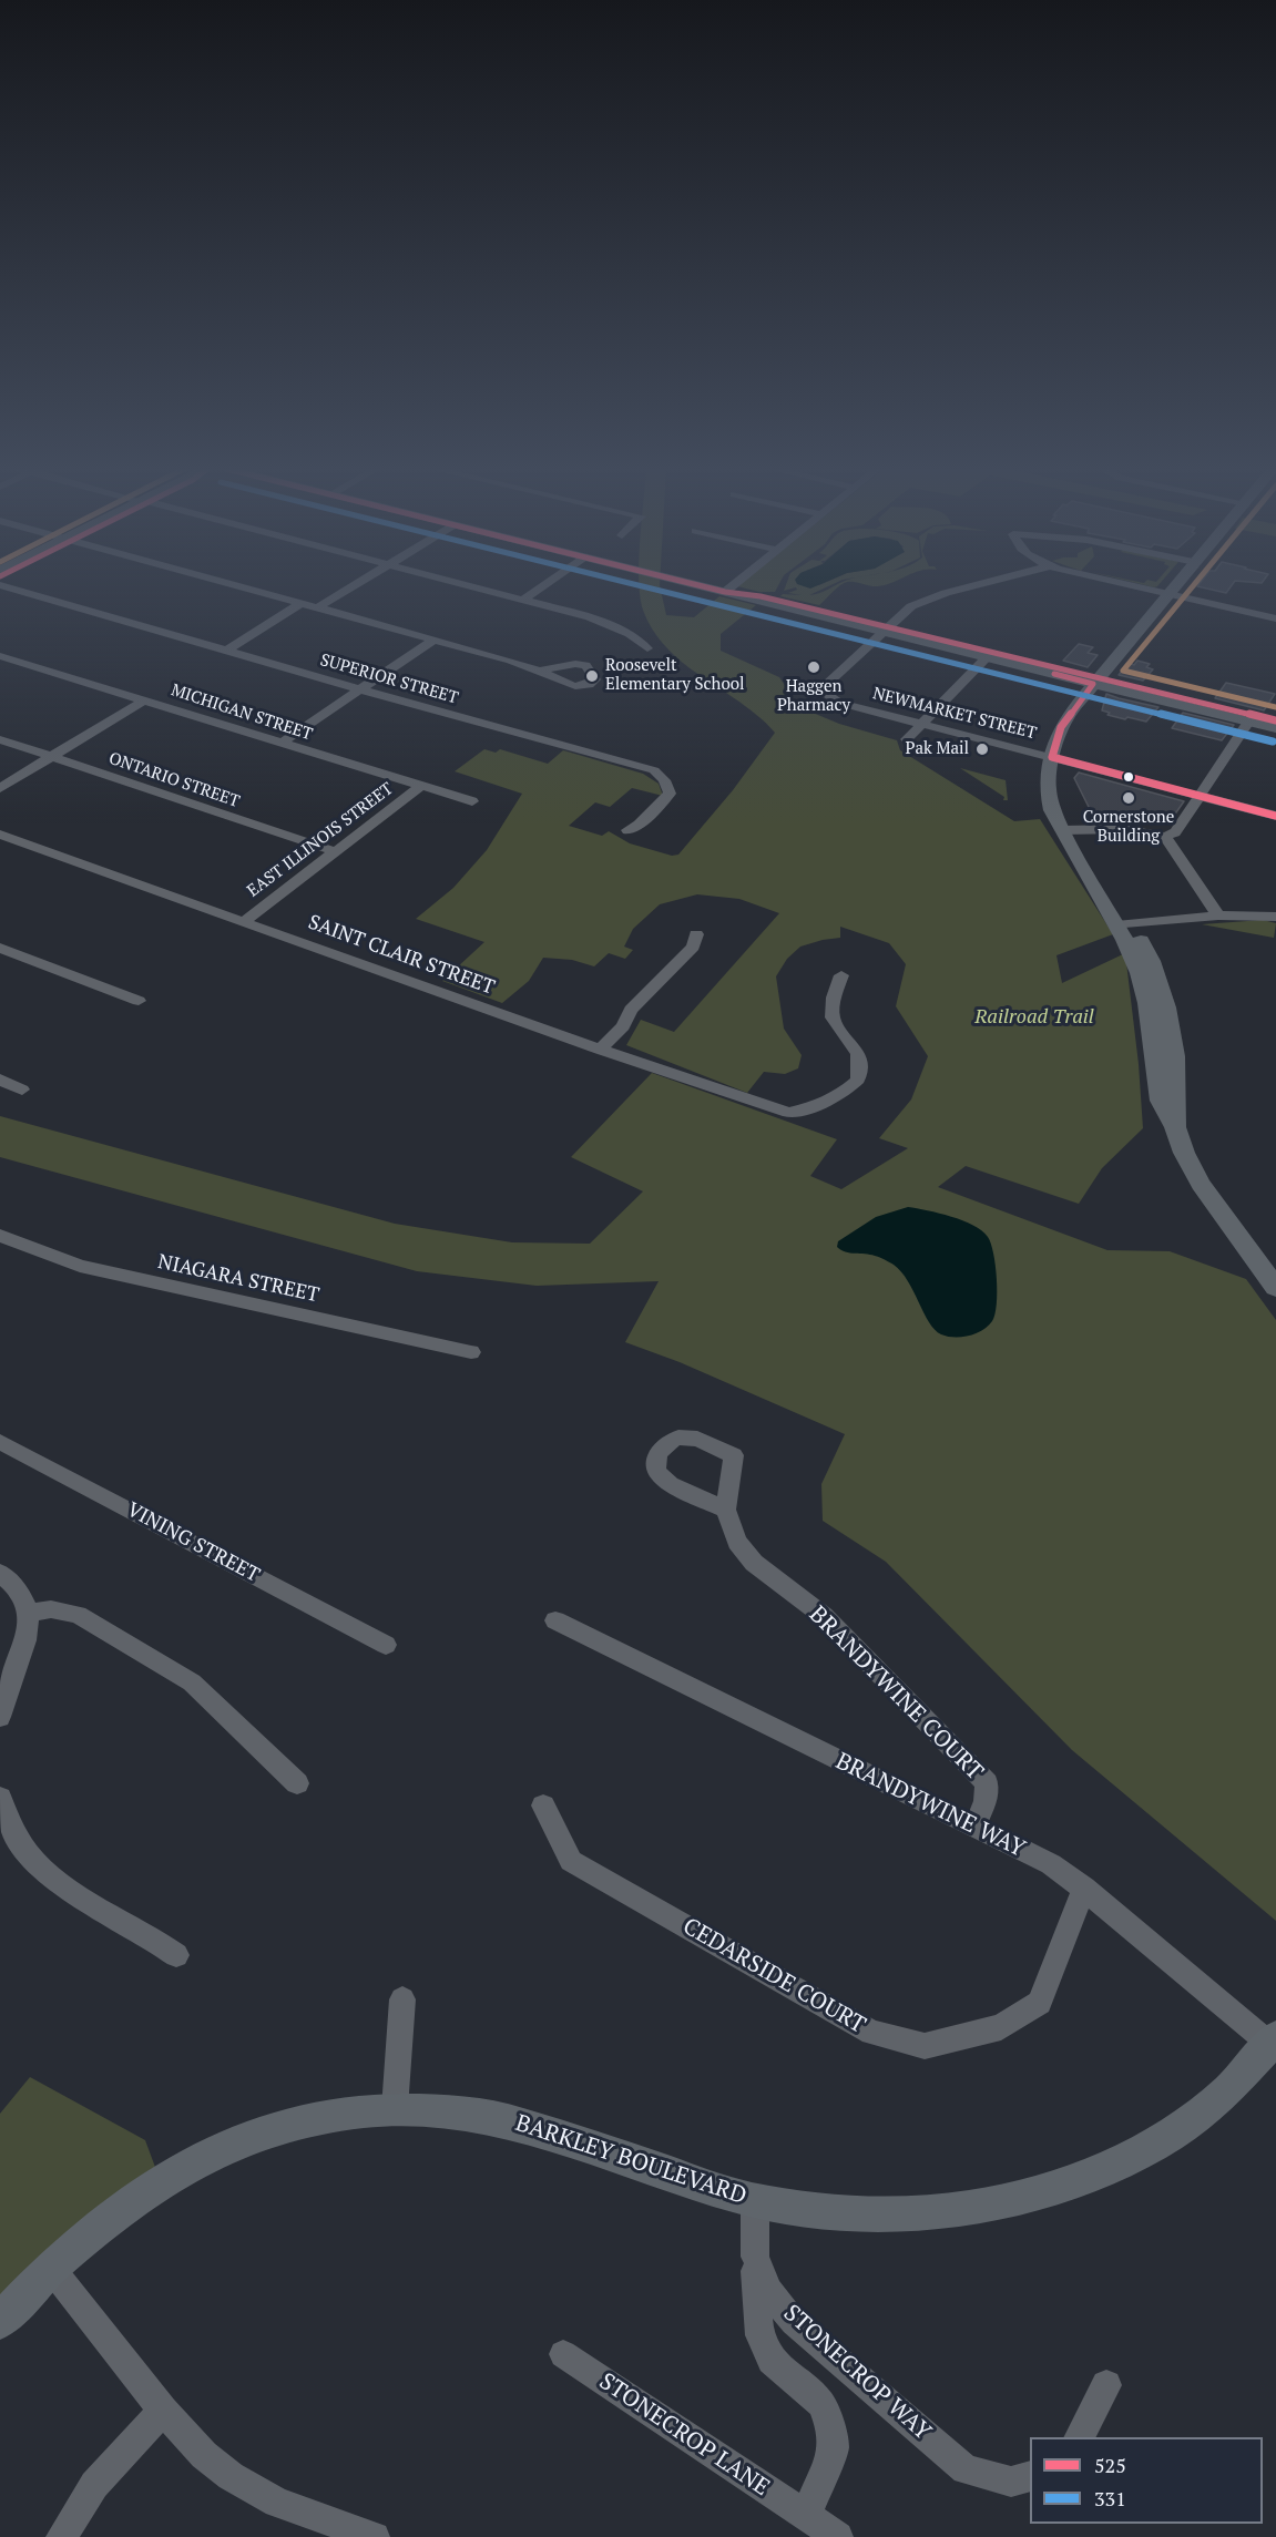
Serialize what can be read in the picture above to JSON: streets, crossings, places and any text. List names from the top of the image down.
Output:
{
  "streets": {
    "main road": ["BARKLEY BOULEVARD"],
    "street": [
      "SUPERIOR STREET",
      "MICHIGAN STREET",
      "NEWMARKET STREET",
      "ONTARIO STREET",
      "EAST ILLINOIS STREET",
      "SAINT CLAIR STREET",
      "NIAGARA STREET",
      "VINING STREET",
      "BRANDYWINE COURT",
      "BRANDYWINE WAY",
      "CEDARSIDE COURT",
      "STONECROP WAY",
      "STONECROP LANE"
    ]
  },
  "crossings": [
    ["MICHIGAN STREET", "EAST ILLINOIS STREET"],
    ["ONTARIO STREET", "EAST ILLINOIS STREET"],
    ["EAST ILLINOIS STREET", "SAINT CLAIR STREET"],
    ["BRANDYWINE COURT", "BRANDYWINE WAY"],
    ["BRANDYWINE WAY", "CEDARSIDE COURT"],
    ["BRANDYWINE WAY", "BARKLEY BOULEVARD"],
    ["BARKLEY BOULEVARD", "STONECROP WAY"]
  ],
  "parks": ["Railroad Trail"],
  "places": [
    "Haggen Pharmacy",
    "Roosevelt Elementary School",
    "Pak Mail",
    "Cornerstone Building"
  ],
  "lines": ["transit line 525", "transit line 331"],
  "legend": ["525", "331"]
}
